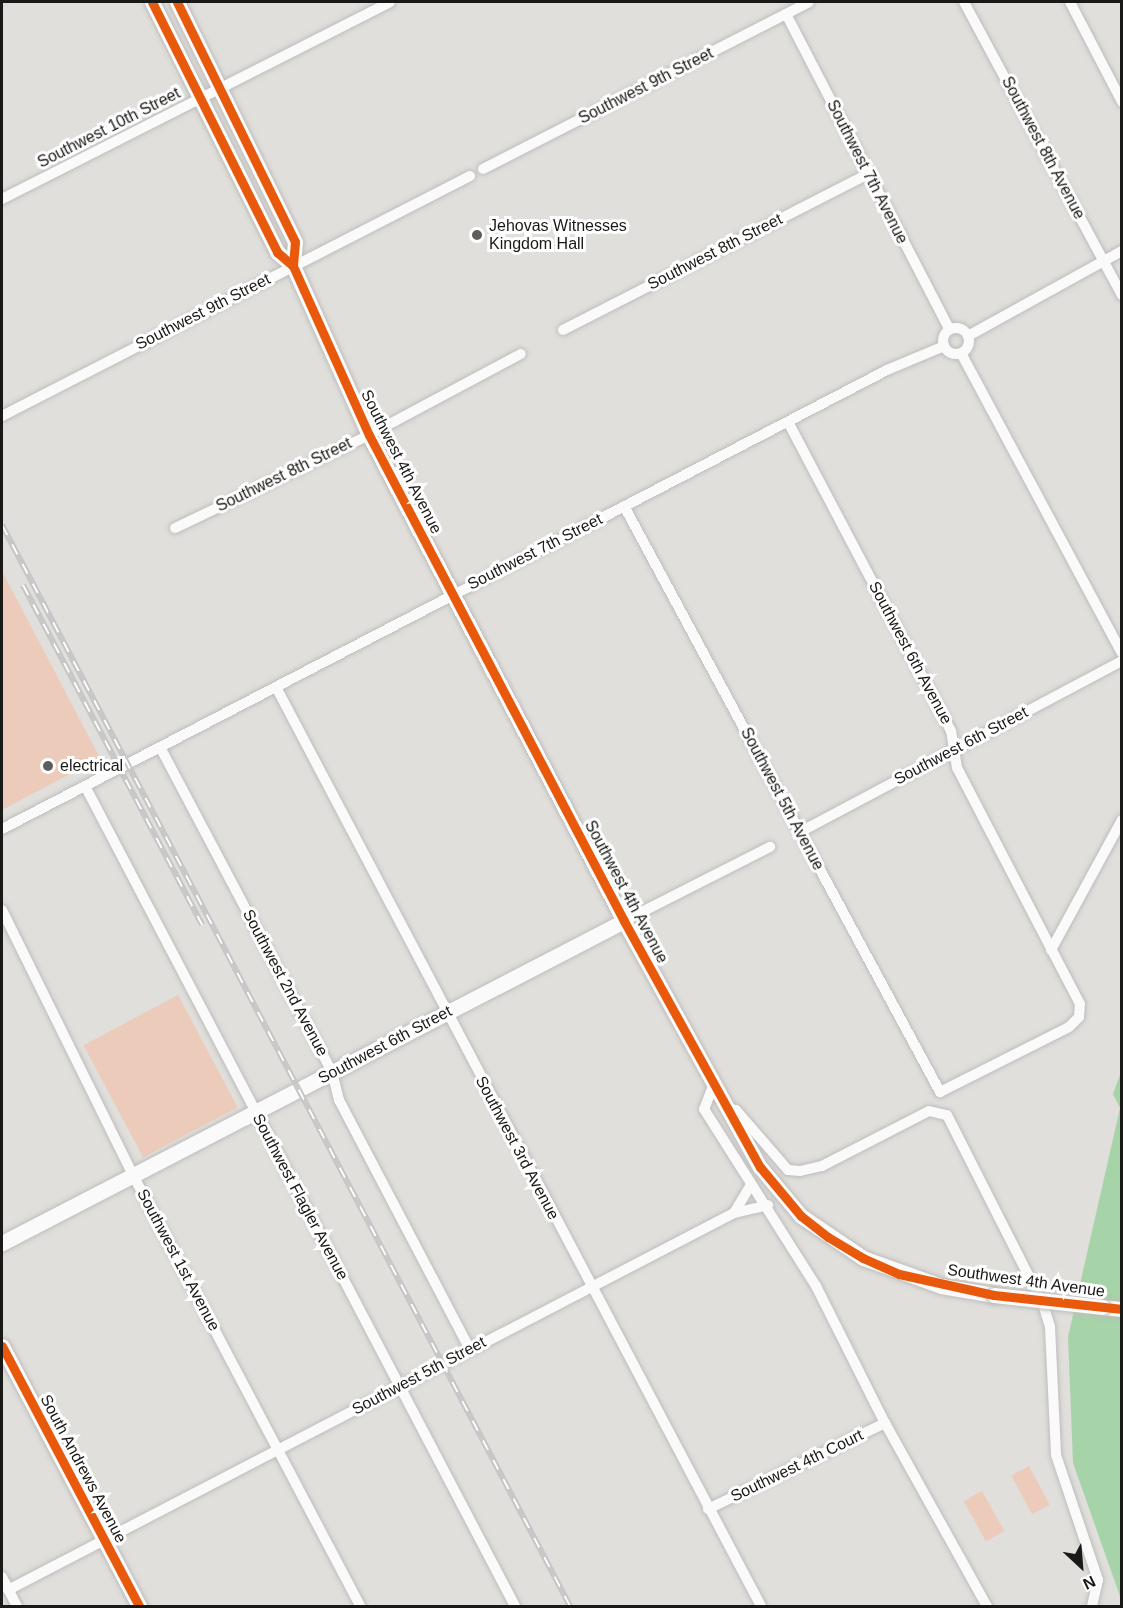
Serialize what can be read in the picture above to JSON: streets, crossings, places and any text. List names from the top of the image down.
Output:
{
  "streets": {
    "main road": ["Southwest 4th Avenue", "Southwest 6th Street", "South Andrews Avenue"],
    "street": [
      "Southwest 9th Street",
      "Southwest 10th Street",
      "Southwest 8th Avenue",
      "Southwest 7th Avenue",
      "Southwest 8th Street",
      "Southwest 7th Street",
      "Southwest 6th Avenue",
      "Southwest 5th Avenue",
      "Southwest 2nd Avenue",
      "Southwest 3rd Avenue",
      "Southwest Flagler Avenue",
      "Southwest 1st Avenue",
      "Southwest 5th Street",
      "Southwest 4th Court"
    ]
  },
  "crossings": [
    ["Southwest 9th Street", "Southwest 7th Avenue"],
    ["Southwest 9th Street", "Southwest 4th Avenue"],
    ["Southwest 10th Street", "Southwest 4th Avenue"],
    ["Southwest 7th Avenue", "Southwest 8th Street"],
    ["Southwest 7th Avenue", "Southwest 7th Street"],
    ["Southwest 8th Street", "Southwest 4th Avenue"],
    ["Southwest 4th Avenue", "Southwest 7th Street"],
    ["Southwest 4th Avenue", "Southwest 6th Street"],
    ["Southwest 7th Street", "Southwest 6th Avenue"],
    ["Southwest 7th Street", "Southwest 5th Avenue"],
    ["Southwest 7th Street", "Southwest 2nd Avenue"],
    ["Southwest 7th Street", "Southwest 3rd Avenue"],
    ["Southwest 7th Street", "Southwest Flagler Avenue"],
    ["Southwest 6th Avenue", "Southwest 6th Street"],
    ["Southwest 6th Avenue", "Southwest 5th Avenue"],
    ["Southwest 6th Street", "Southwest 5th Avenue"],
    ["Southwest 6th Street", "Southwest 2nd Avenue"],
    ["Southwest 6th Street", "Southwest 3rd Avenue"],
    ["Southwest 6th Street", "Southwest Flagler Avenue"],
    ["Southwest 6th Street", "Southwest 1st Avenue"],
    ["Southwest 2nd Avenue", "Southwest 5th Street"],
    ["Southwest 3rd Avenue", "Southwest 5th Street"],
    ["Southwest 3rd Avenue", "Southwest 4th Court"],
    ["Southwest Flagler Avenue", "Southwest 5th Street"],
    ["Southwest 1st Avenue", "Southwest 5th Street"],
    ["Southwest 5th Street", "South Andrews Avenue"]
  ],
  "places": ["Jehovas Witnesses Kingdom Hall", "electrical"],
  "north": "bottom right"
}
